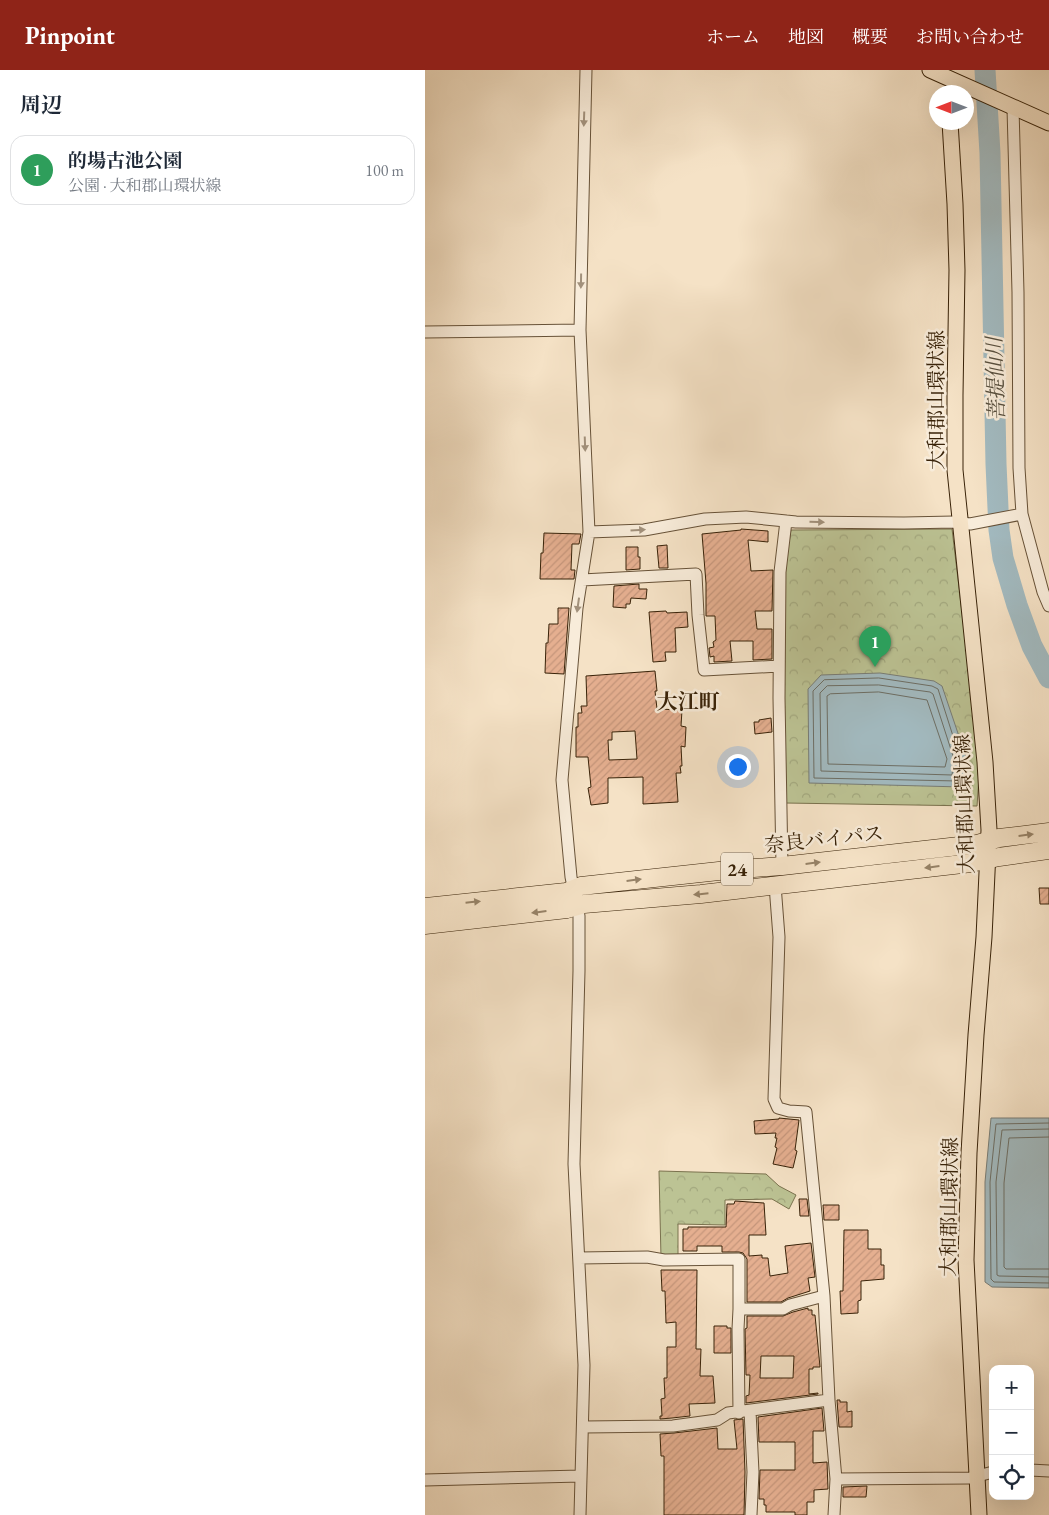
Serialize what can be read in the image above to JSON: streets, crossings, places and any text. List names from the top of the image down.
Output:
{
  "streets": {
    "highway": ["奈良バイパス", "24"],
    "main road": ["大和郡山環状線"]
  },
  "crossings": [
    ["大和郡山環状線", "奈良バイパス"]
  ],
  "districts": ["大江町"],
  "water": ["菩提仙川"],
  "north": "left",
  "page": {
    "header": "Pinpoint",
    "nav": [
      "ホーム",
      "地図",
      "概要",
      "お問い合わせ"
    ],
    "heading": "周辺",
    "list": [
      {
        "mark": "1",
        "name": "的場古池公園",
        "note": "公園 · 大和郡山環状線",
        "value": "100 m"
      }
    ],
    "pins": "1",
    "map_buttons": ["+", "−"]
  }
}
